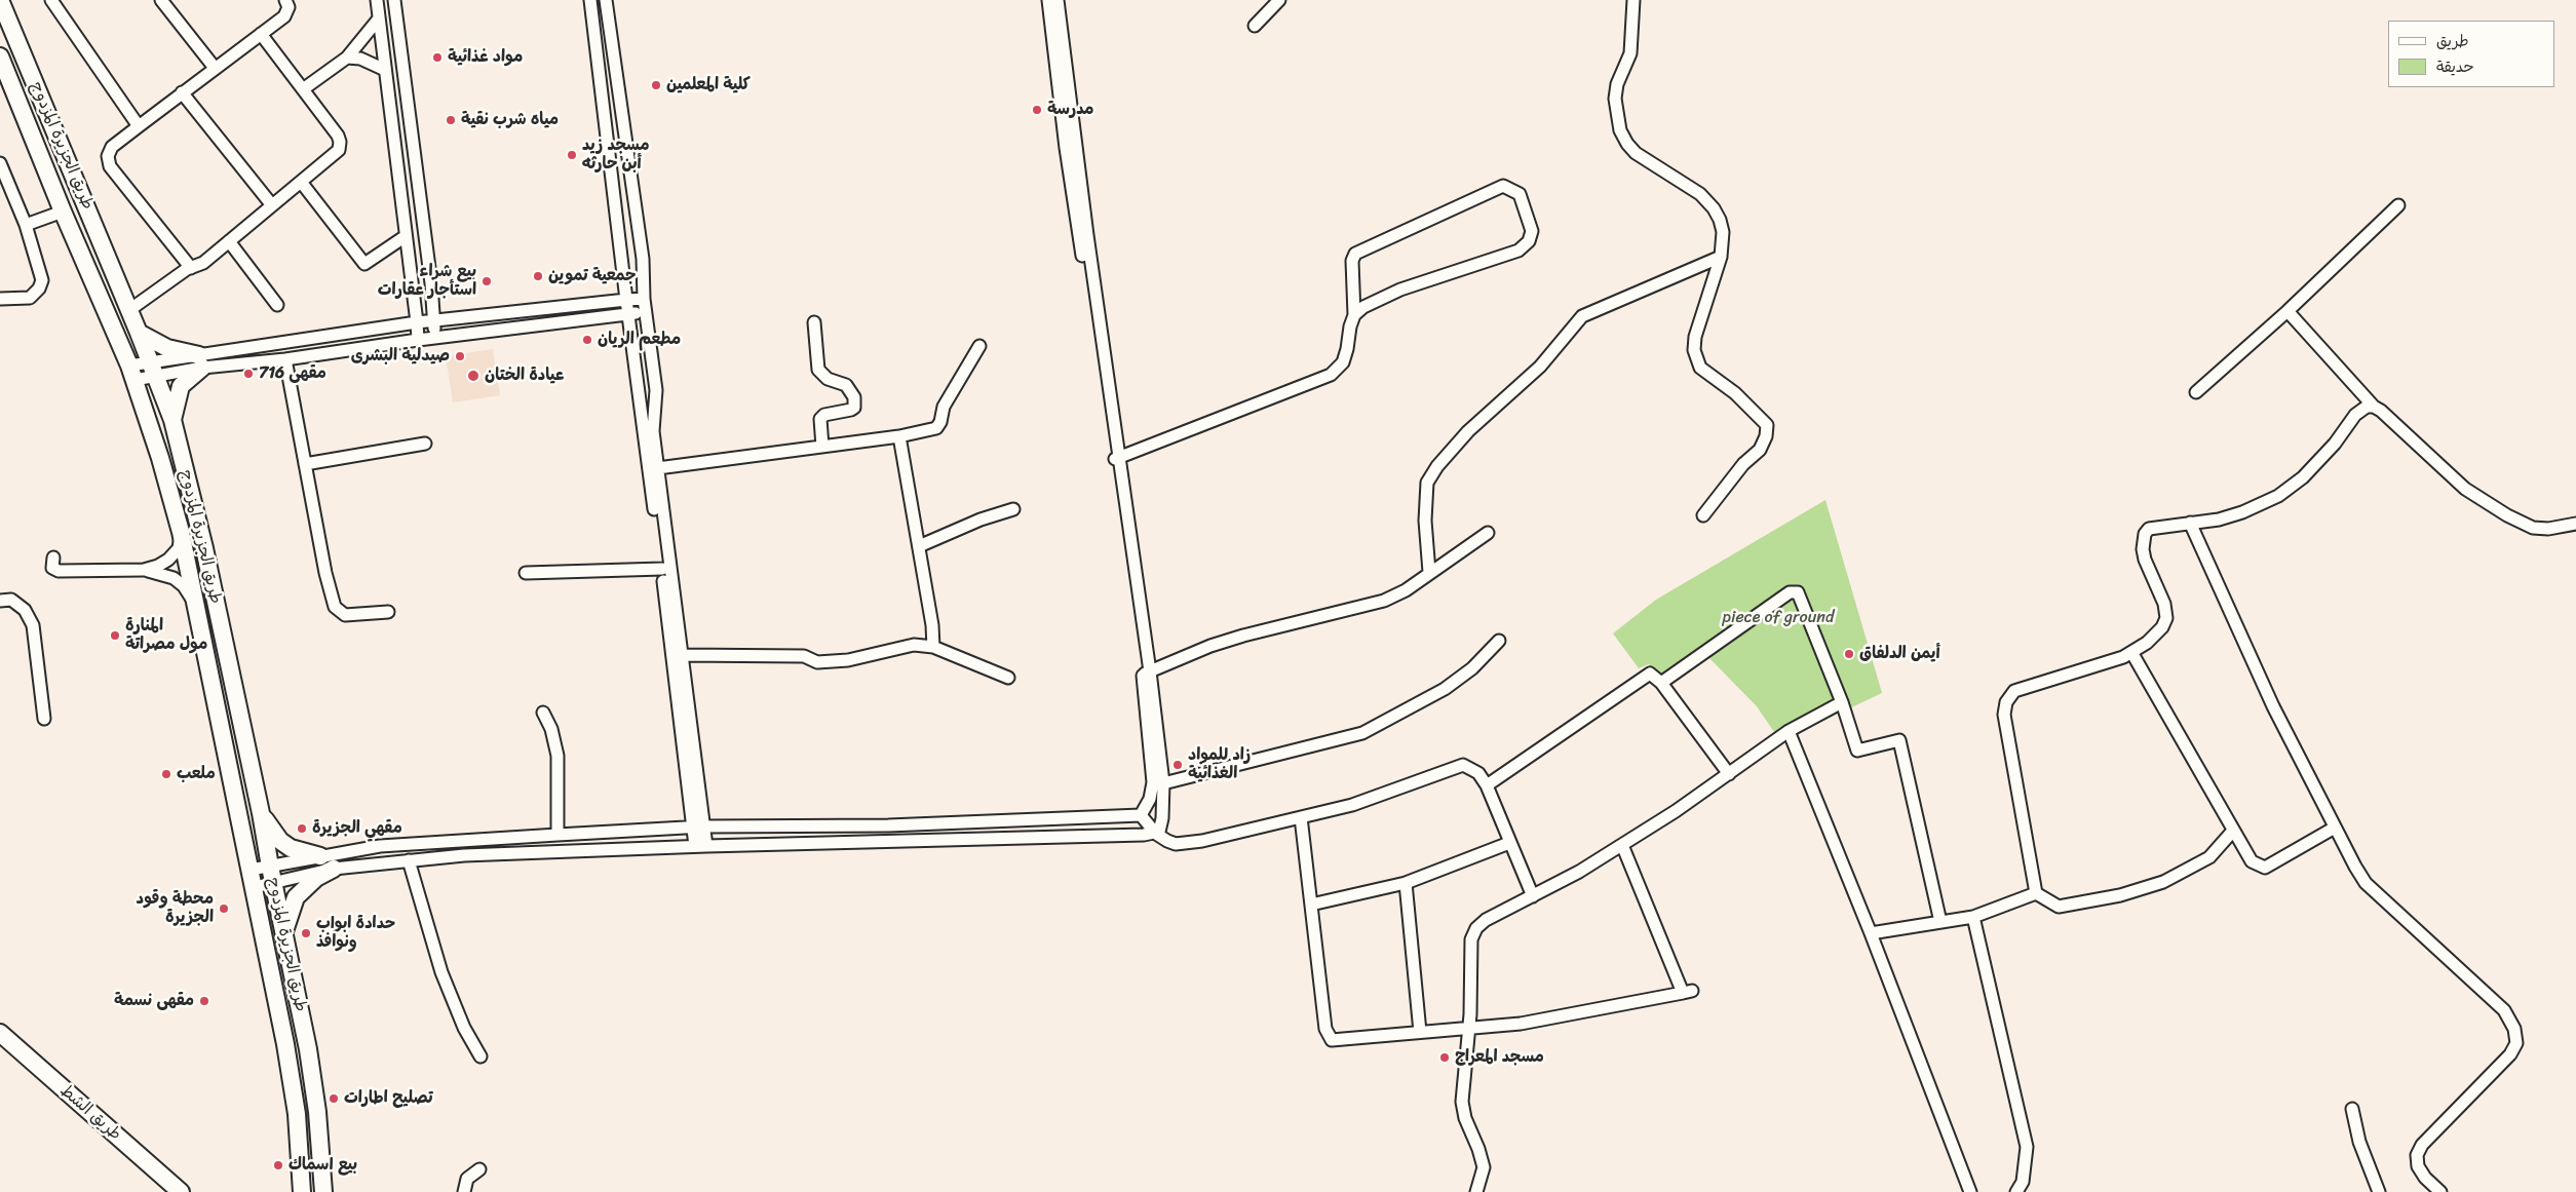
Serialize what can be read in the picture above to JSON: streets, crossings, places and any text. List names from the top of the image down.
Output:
{
  "streets": {
    "main road": ["طريق الجزيرة المزدوج", "طريق الشط"]
  },
  "parks": ["piece of ground"],
  "places": [
    "مواد غذائية",
    "كلية المعلمين",
    "مدرسة",
    "مياه شرب نقية",
    "مسجد زيد أبن حارثه",
    "جمعية تموين",
    "بيع شراء استأجار عقارات",
    "مطعم الريان",
    "صيدلية البشرى",
    "مقهى 716",
    "عيادة الختان",
    "المنارة مول مصراتة",
    "أيمن الدلفاق",
    "زاد للمواد الغذائية",
    "ملعب",
    "مقهي الجزيرة",
    "محطة وقود الجزيرة",
    "حدادة ابواب ونوافذ",
    "مقهى نسمة",
    "مسجد المعراج",
    "تصليح اطارات",
    "بيع اسماك"
  ],
  "legend": ["طريق", "حديقة"]
}
